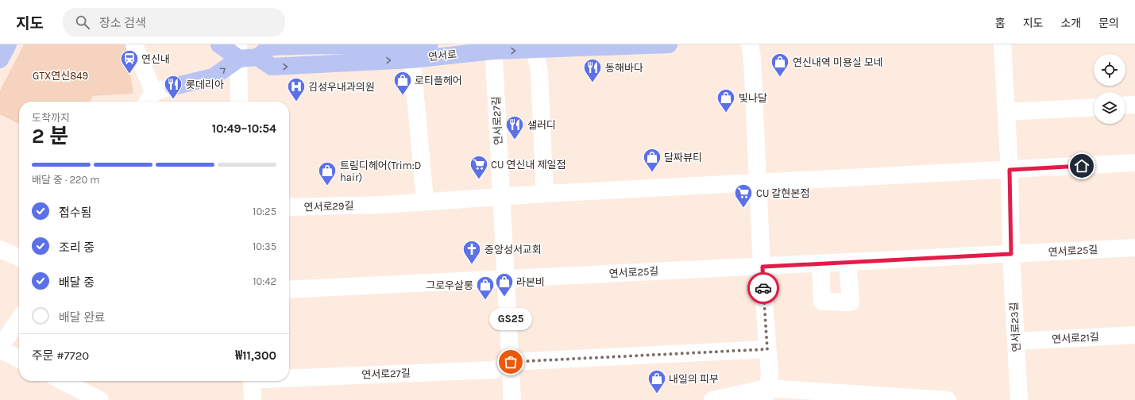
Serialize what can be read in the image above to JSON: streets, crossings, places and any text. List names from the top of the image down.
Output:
{
  "streets": {
    "main road": ["연서로"],
    "street": [
      "연서로27길",
      "연서로29길",
      "연서로25길",
      "연서로23길",
      "연서로21길"
    ]
  },
  "crossings": [
    ["연서로", "연서로27길"],
    ["연서로27길", "연서로25길"],
    ["연서로25길", "연서로23길"],
    ["연서로23길", "연서로21길"]
  ],
  "parks": ["GTX연신849"],
  "places": {
    "station": ["연신내"],
    "shop": [
      "연신내역 미용실 모네",
      "로티플헤어",
      "빛나달",
      "달짜뷰티",
      "트림디헤어(Trim:D hair)",
      "라본비",
      "그로우살롱",
      "내일의 피부"
    ],
    "restaurant": ["동해바다", "롯데리아", "샐러디"],
    "hospital": ["김성우내과의원"],
    "supermarket": ["CU 연신내 제일점", "CU 갈현본점"],
    "church": ["중앙성서교회"],
    "other": ["GS25"]
  },
  "page": {
    "header": "지도",
    "search": "장소 검색",
    "nav": [
      "홈",
      "지도",
      "소개",
      "문의"
    ],
    "heading": ["2 분", "도착까지", "10:49–10:54"],
    "panel": ["주문 #7720", "₩11,300"],
    "bar": "배달 중 · 220 m",
    "list": [
      ["접수됨", "10:25"],
      ["조리 중", "10:35"],
      ["배달 중", "10:42"],
      "배달 완료"
    ],
    "bubble": "GS25"
  }
}
